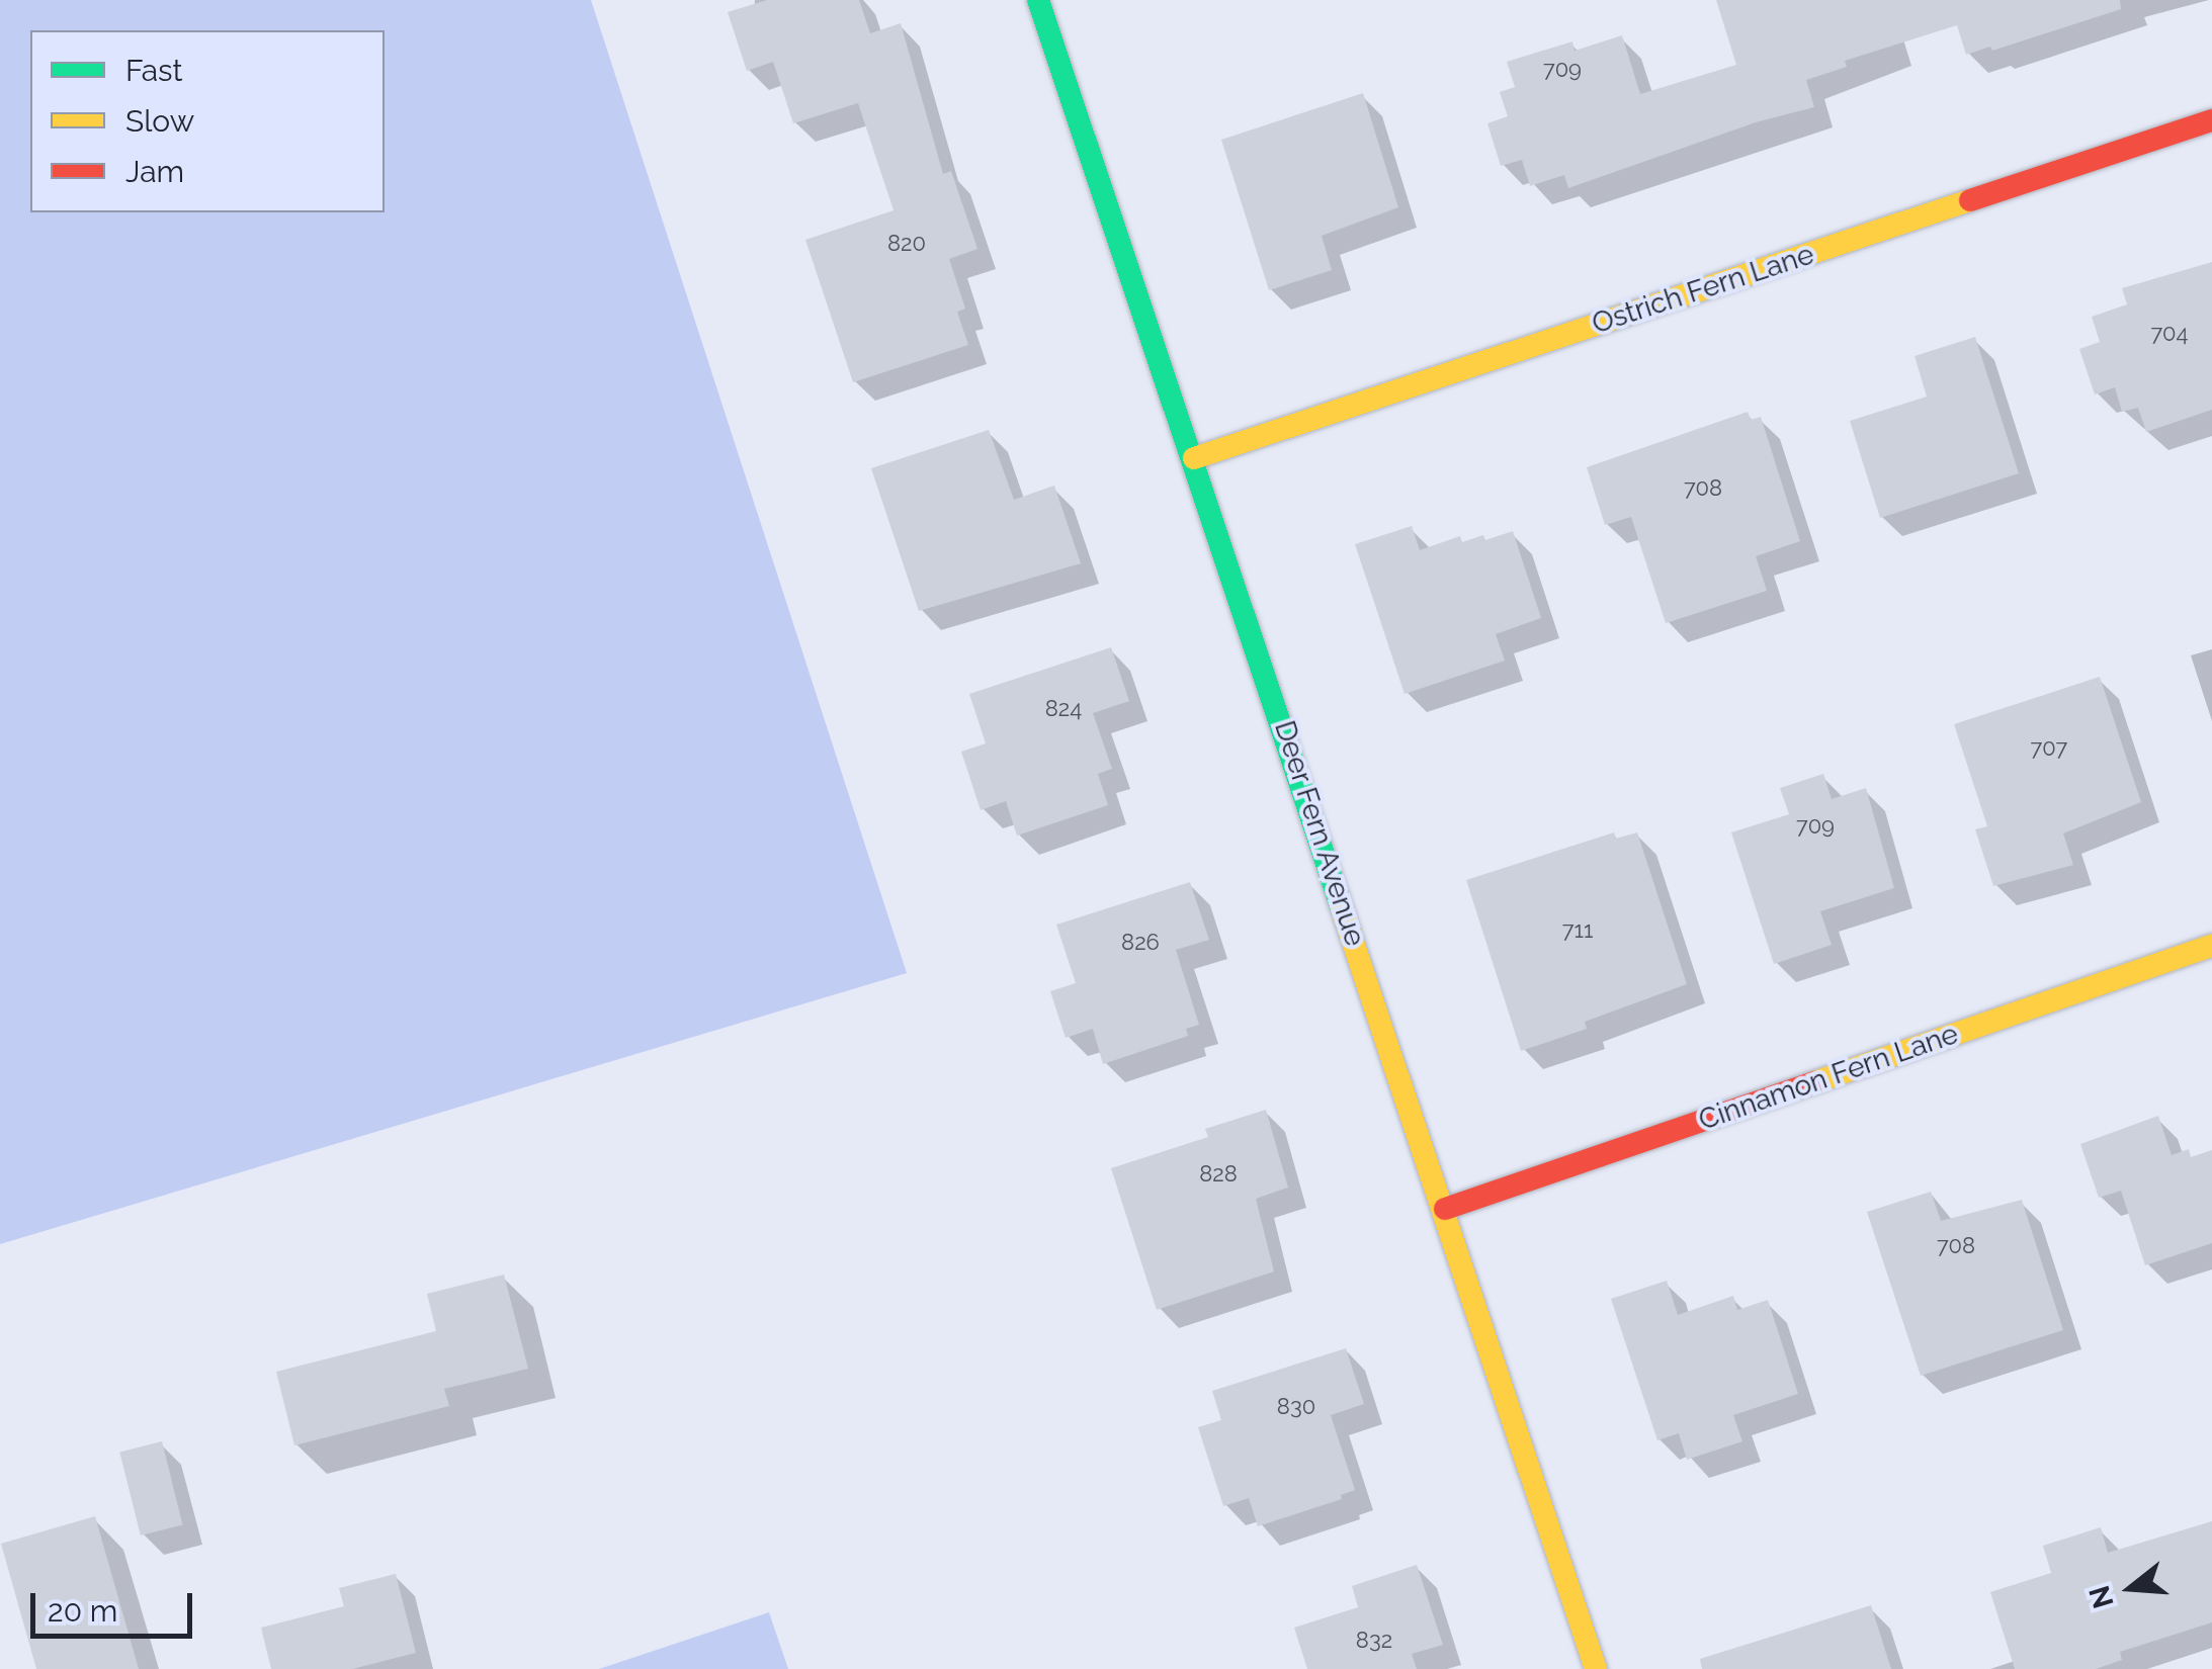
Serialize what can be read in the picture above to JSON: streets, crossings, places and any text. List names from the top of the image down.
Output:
{
  "streets": {
    "street": ["Ostrich Fern Lane", "Deer Fern Avenue", "Cinnamon Fern Lane"]
  },
  "crossings": [
    ["Ostrich Fern Lane", "Deer Fern Avenue"],
    ["Deer Fern Avenue", "Cinnamon Fern Lane"]
  ],
  "house_numbers": [
    "709",
    "820",
    "704",
    "708",
    "824",
    "707",
    "709",
    "711",
    "826",
    "828",
    "708",
    "830",
    "832"
  ],
  "legend": ["Fast", "Slow", "Jam"],
  "scale_bar": "20 m",
  "north": "left"
}
